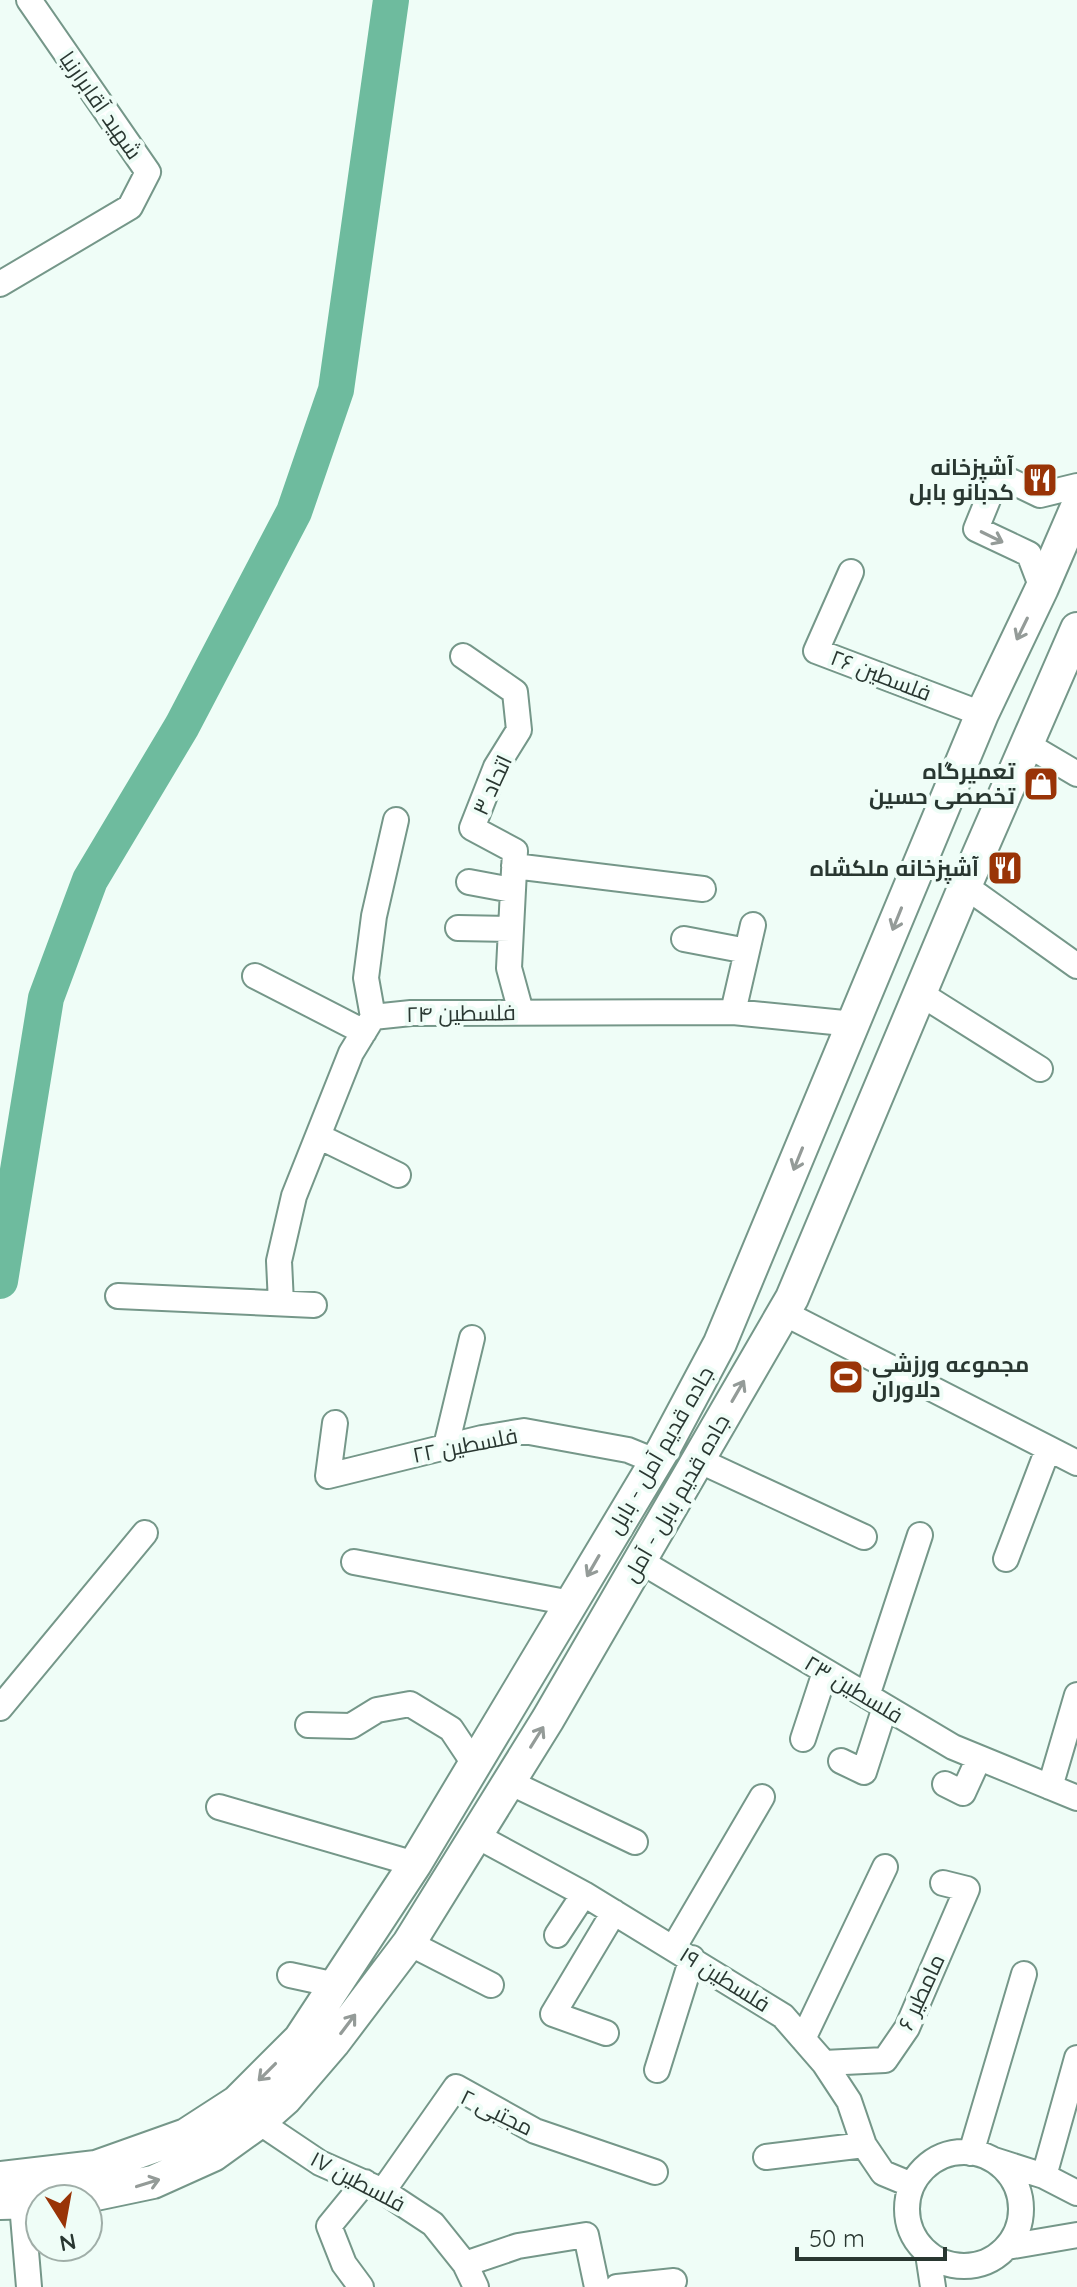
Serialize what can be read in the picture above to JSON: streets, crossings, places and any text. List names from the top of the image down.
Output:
{
  "streets": {
    "main road": ["جاده قدیم آمل - بابل", "جاده قدیم بابل - آمل"],
    "street": [
      "شهید آقابرارنیا",
      "فلسطين ٢۶",
      "اتحاد ۳",
      "فلسطین ۲۴",
      "فلسطین ۲۲",
      "فلسطین ۲۳",
      "فلسطین ۱۹",
      "مامطیر ۶",
      "مجتبی ۲",
      "فلسطین ۱۷"
    ]
  },
  "crossings": [
    ["فلسطين ٢۶", "جاده قدیم آمل - بابل"],
    ["فلسطین ۲۴", "جاده قدیم آمل - بابل"],
    ["فلسطین ۲۲", "جاده قدیم آمل - بابل"],
    ["جاده قدیم بابل - آمل", "فلسطین ۲۳"],
    ["جاده قدیم بابل - آمل", "فلسطین ۱۹"],
    ["جاده قدیم بابل - آمل", "فلسطین ۱۷"],
    ["فلسطین ۱۹", "مامطیر ۶"],
    ["مجتبی ۲", "فلسطین ۱۷"]
  ],
  "one_way": ["جاده قدیم آمل - بابل", "جاده قدیم بابل - آمل"],
  "places": {
    "restaurant": ["آشپزخانه کدبانو بابل", "آشپزخانه ملکشاه"],
    "shop": ["تعمیرگاه تخصصی حسین"],
    "sports": ["مجموعه ورزشی دلاوران"]
  },
  "scale_bar": "50 m",
  "north": "bottom"
}
